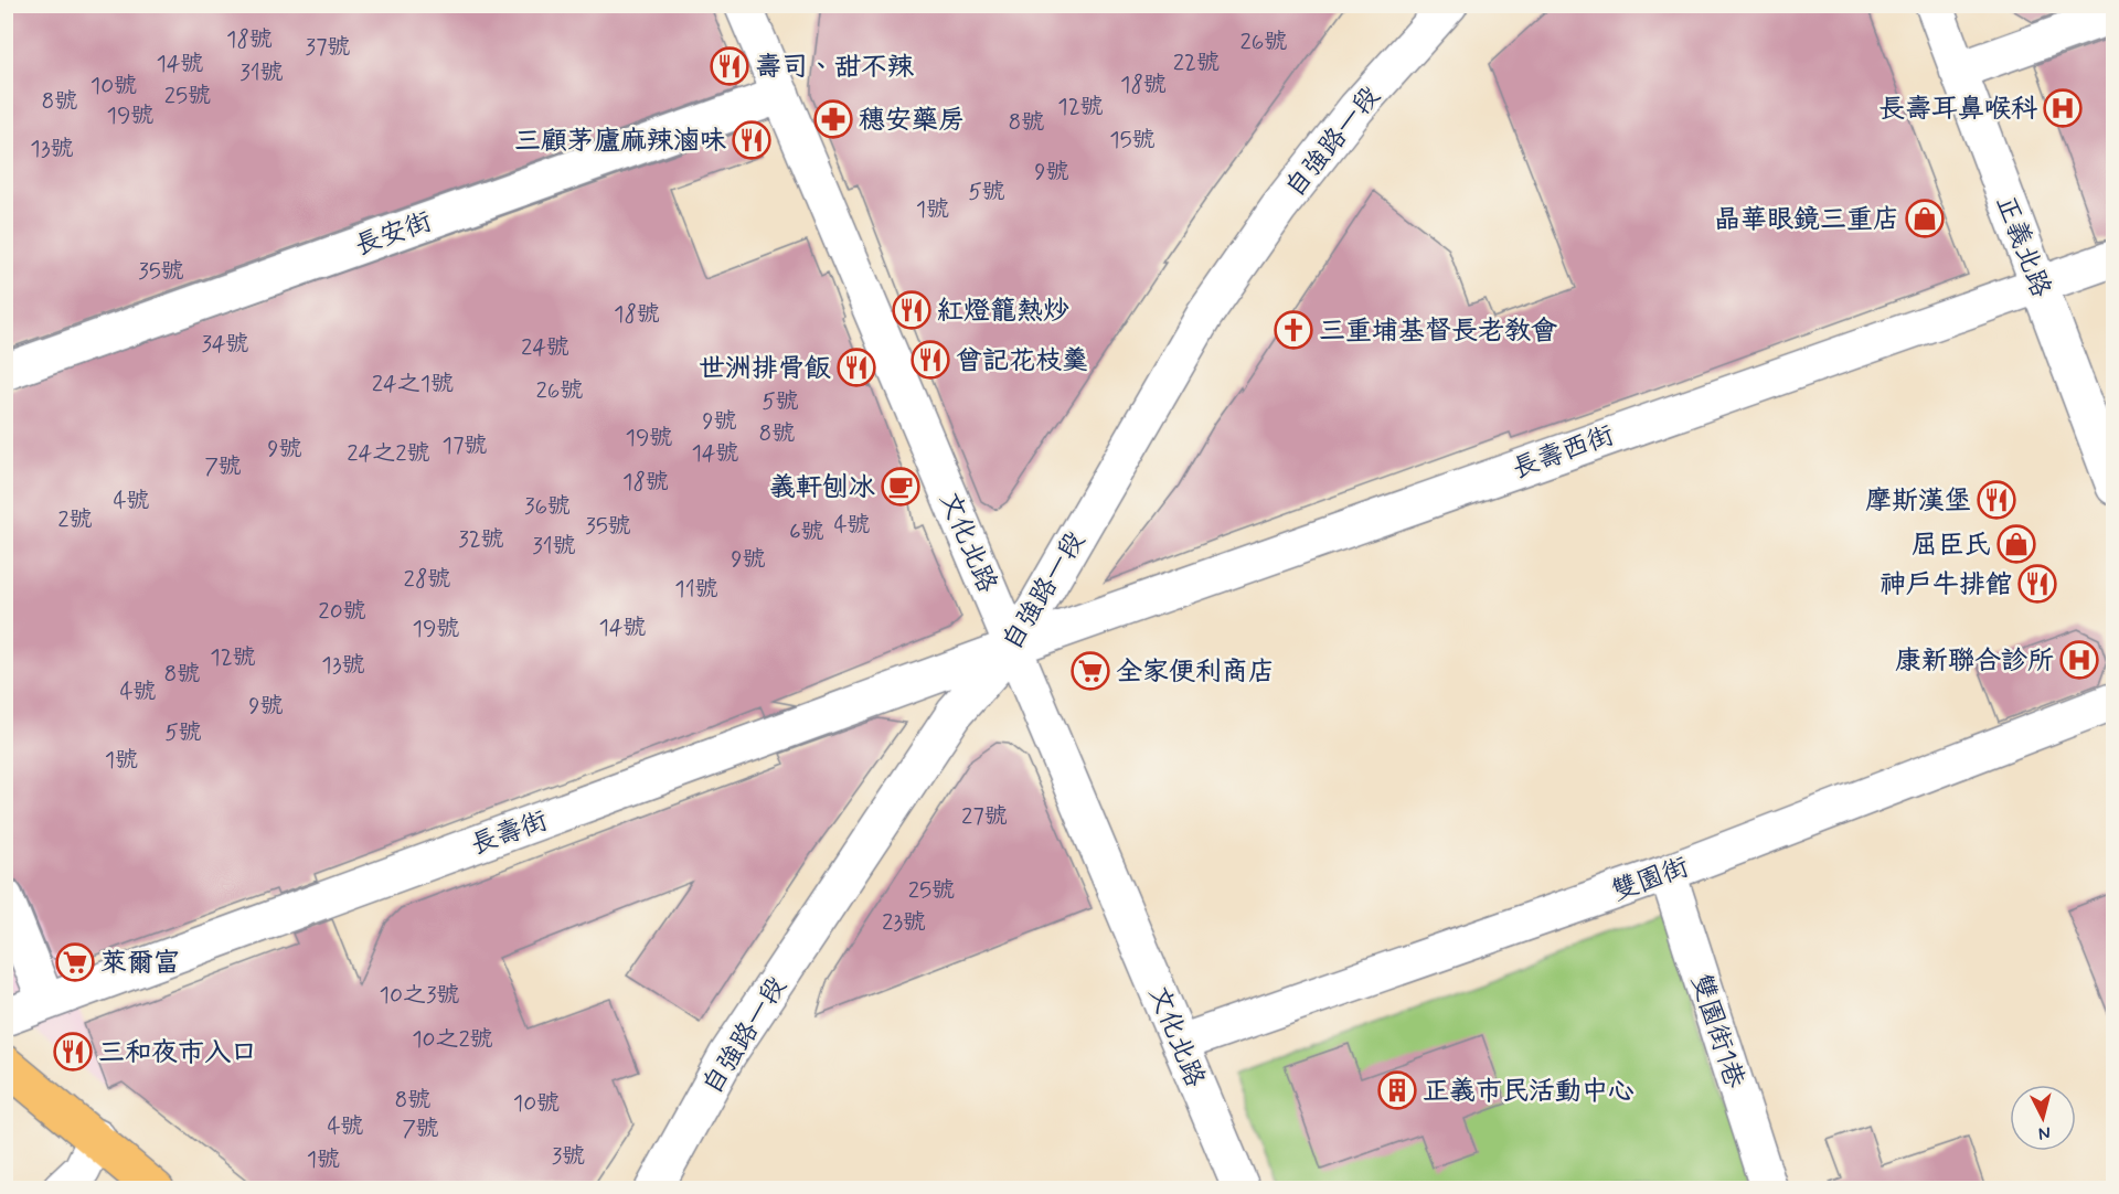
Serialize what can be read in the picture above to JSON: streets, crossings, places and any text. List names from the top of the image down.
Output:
{
  "streets": {
    "street": [
      "自強路一段",
      "長安街",
      "正義北路",
      "長壽西街",
      "文化北路",
      "長壽街",
      "雙園街",
      "雙園街1巷"
    ]
  },
  "crossings": [
    ["自強路一段", "長壽西街"],
    ["自強路一段", "文化北路"],
    ["自強路一段", "長壽街"],
    ["長安街", "文化北路"],
    ["正義北路", "長壽西街"],
    ["長壽西街", "文化北路"],
    ["長壽西街", "長壽街"],
    ["文化北路", "長壽街"],
    ["文化北路", "雙園街"],
    ["雙園街", "雙園街1巷"]
  ],
  "places": {
    "restaurant": [
      "壽司、甜不辣",
      "三顧茅廬麻辣滷味",
      "紅燈籠熱炒",
      "曾記花枝羹",
      "世洲排骨飯",
      "摩斯漢堡",
      "神戶牛排館",
      "三和夜市入口"
    ],
    "hospital": ["長壽耳鼻喉科", "康新聯合診所"],
    "pharmacy": ["穗安藥房"],
    "shop": ["晶華眼鏡三重店", "屈臣氏"],
    "church": ["三重埔基督長老教會"],
    "cafe": ["義軒刨冰"],
    "supermarket": ["全家便利商店", "萊爾富"],
    "building": ["正義市民活動中心"]
  },
  "house_numbers": [
    "18號",
    "26號",
    "37號",
    "22號",
    "14號",
    "31號",
    "18號",
    "10號",
    "25號",
    "8號",
    "12號",
    "19號",
    "8號",
    "15號",
    "13號",
    "9號",
    "5號",
    "1號",
    "35號",
    "18號",
    "34號",
    "24號",
    "24之1號",
    "26號",
    "5號",
    "9號",
    "8號",
    "19號",
    "17號",
    "9號",
    "24之2號",
    "14號",
    "7號",
    "18號",
    "4號",
    "36號",
    "2號",
    "4號",
    "35號",
    "6號",
    "32號",
    "31號",
    "9號",
    "28號",
    "11號",
    "20號",
    "14號",
    "19號",
    "12號",
    "13號",
    "8號",
    "4號",
    "9號",
    "5號",
    "1號",
    "27號",
    "25號",
    "23號",
    "10之3號",
    "10之2號",
    "8號",
    "10號",
    "4號",
    "7號",
    "3號",
    "1號"
  ],
  "north": "bottom"
}
